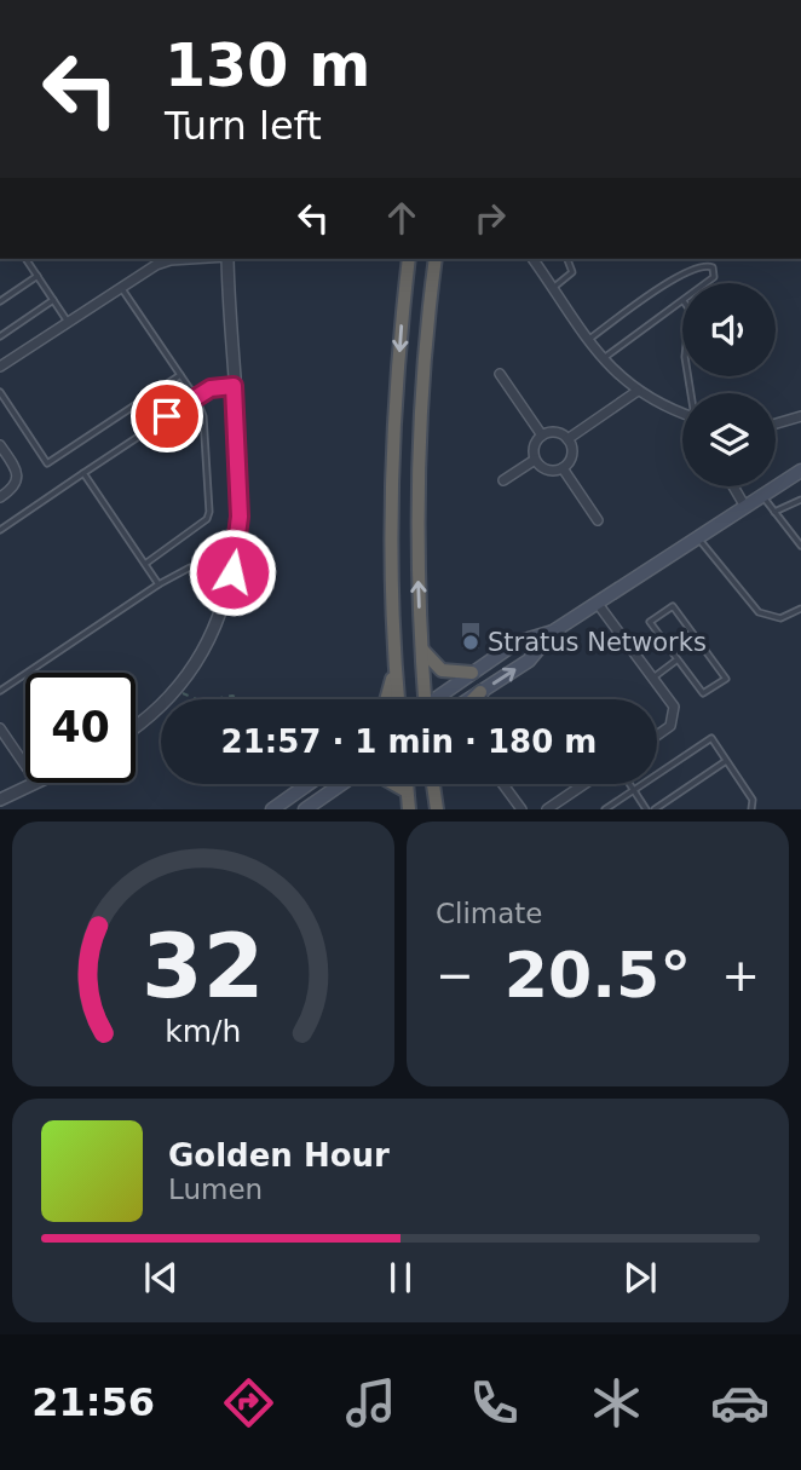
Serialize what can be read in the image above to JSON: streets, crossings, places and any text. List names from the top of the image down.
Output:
{
  "places": ["Stratus Networks"],
  "page": {
    "turn": ["130 m", "Turn left"],
    "limit": "40",
    "trip": "21:57 · 1 min · 180 m",
    "tile": "Climate",
    "heat": ["−", "20.5°", "+"],
    "song": ["Golden Hour", "Lumen"],
    "tabs": "21:56",
    "gauge": ["32", "km/h"]
  }
}
